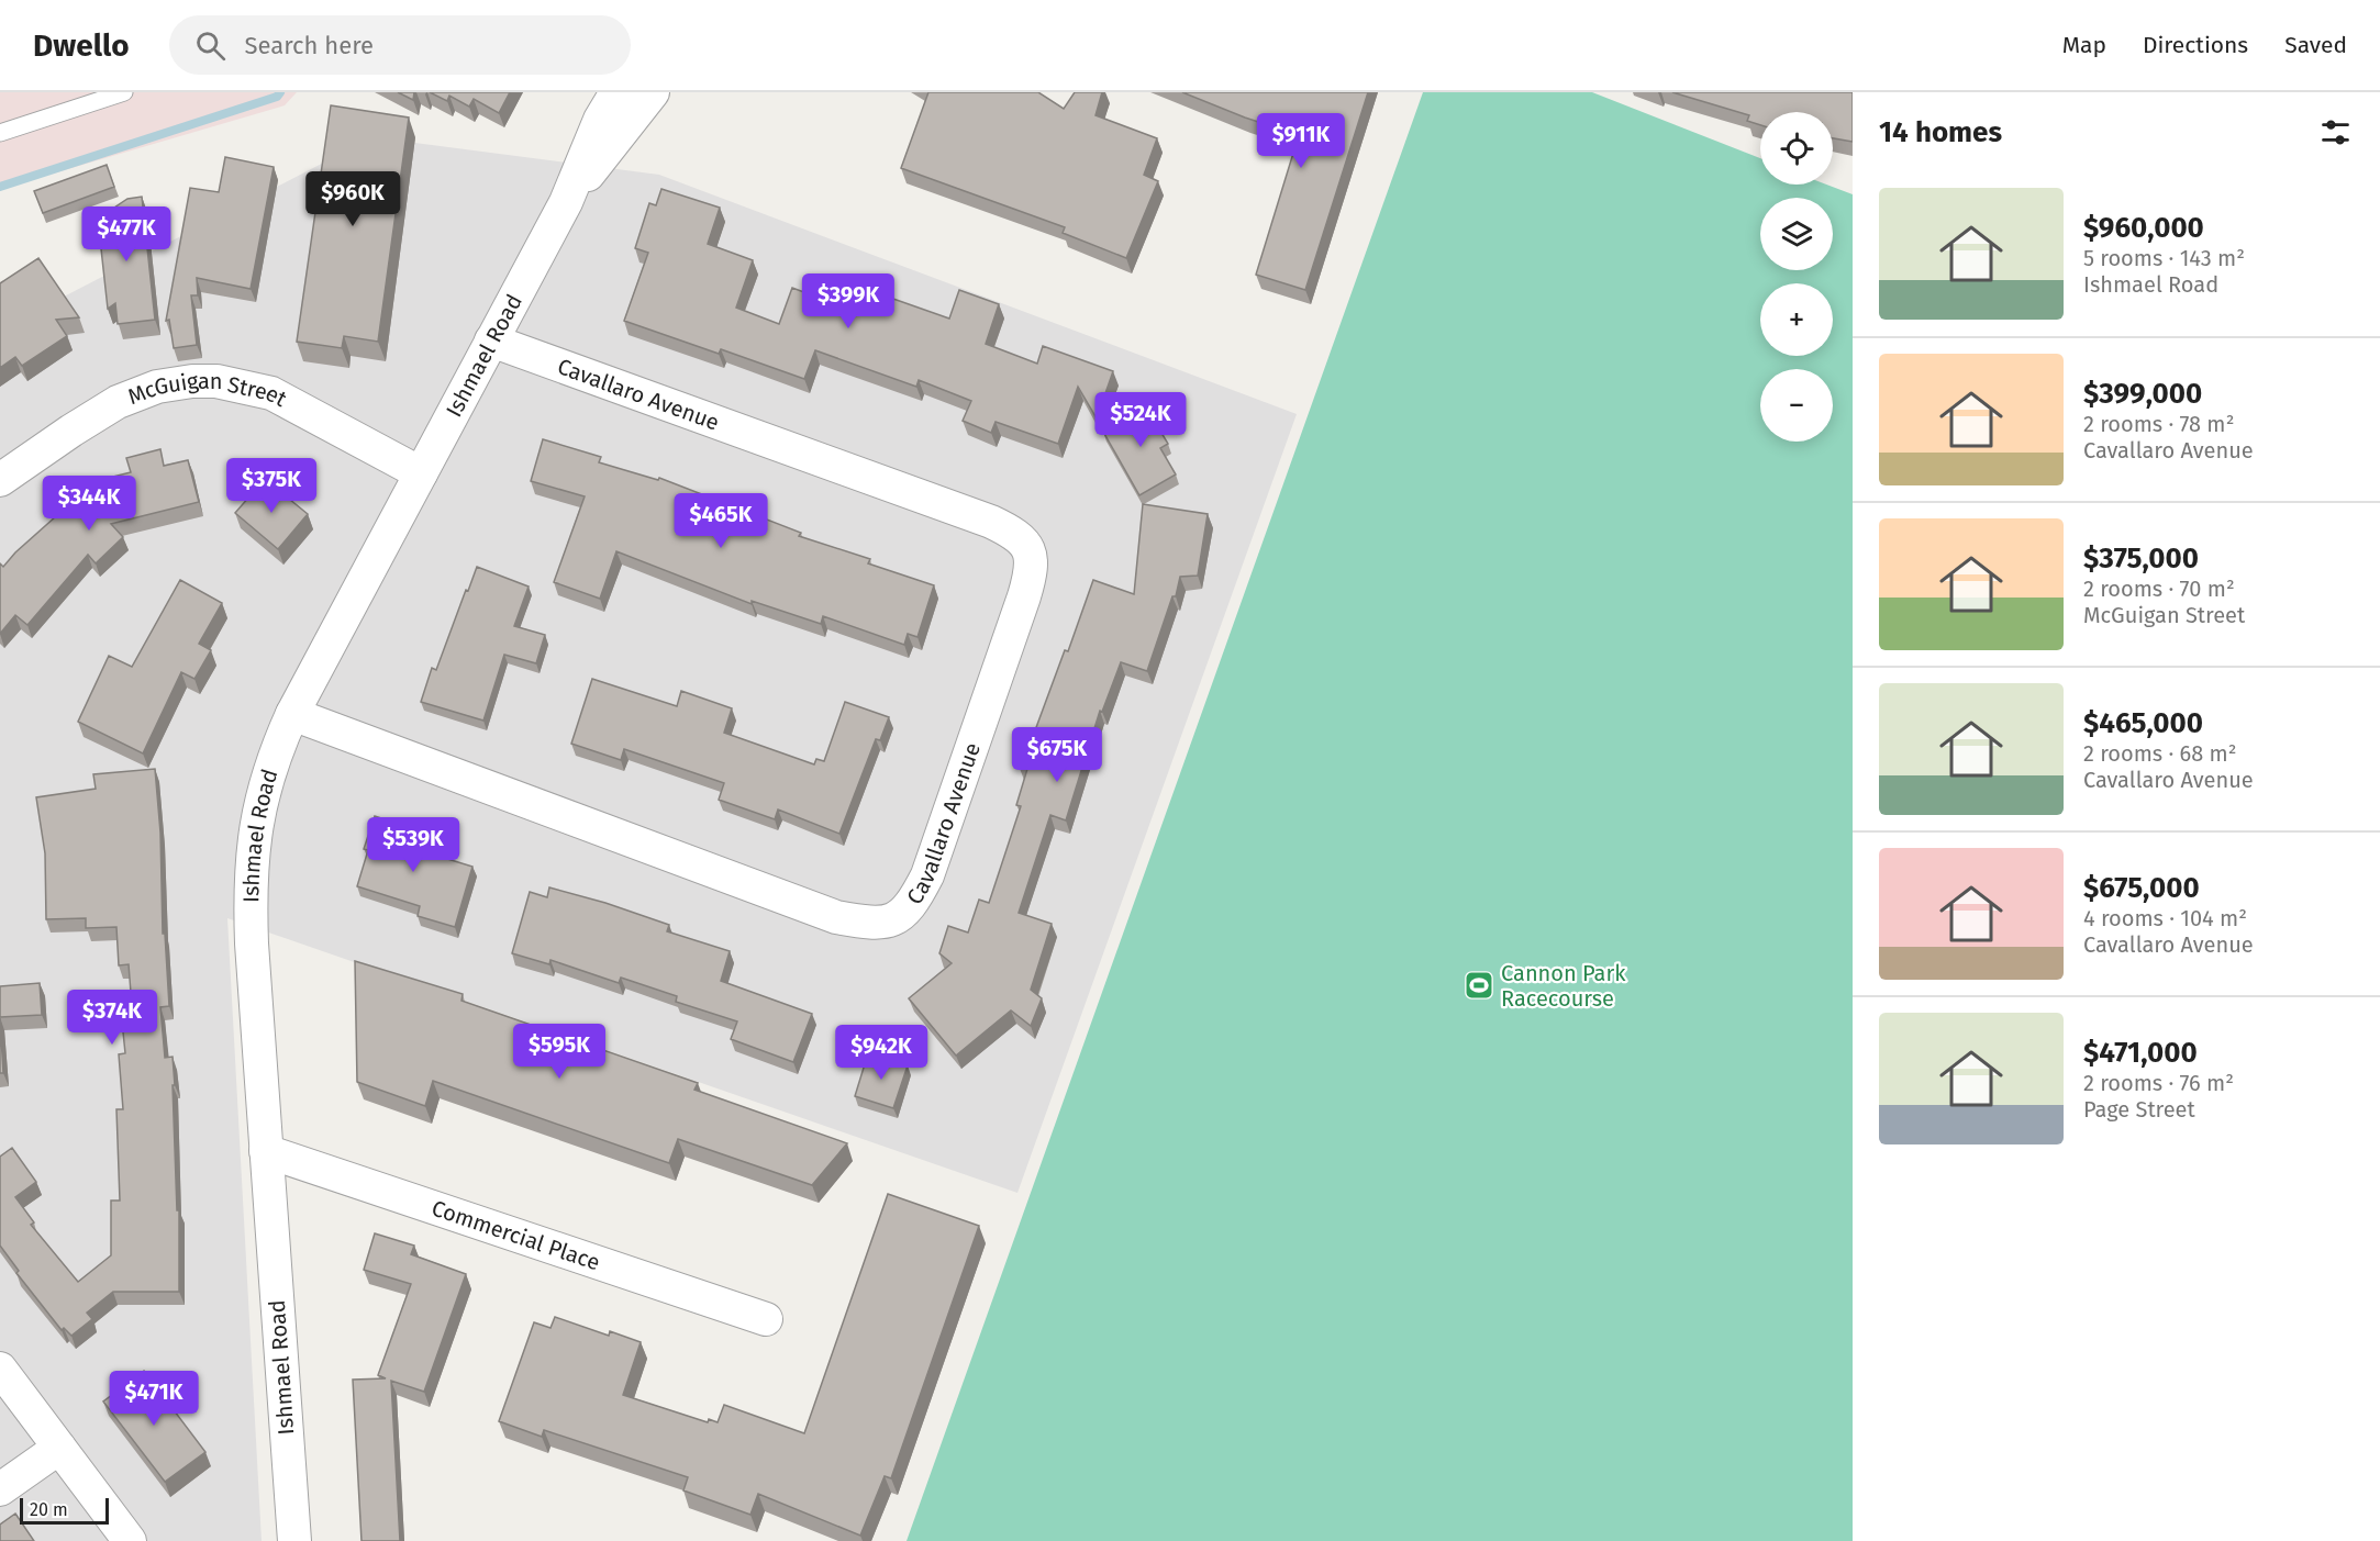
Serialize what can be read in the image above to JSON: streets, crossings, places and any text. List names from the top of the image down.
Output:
{
  "streets": {
    "street": [
      "Ishmael Road",
      "Cavallaro Avenue",
      "McGuigan Street",
      "Commercial Place"
    ]
  },
  "crossings": [
    ["Ishmael Road", "Cavallaro Avenue"],
    ["Ishmael Road", "McGuigan Street"],
    ["Ishmael Road", "Commercial Place"]
  ],
  "places": {
    "sports": ["Cannon Park Racecourse"]
  },
  "scale_bar": "20 m",
  "page": {
    "header": "Dwello",
    "search": "Search here",
    "nav": ["Map", "Directions", "Saved"],
    "heading": "14 homes",
    "map_buttons": ["+", "−"],
    "price": [
      "$911K",
      "$960K",
      "$477K",
      "$399K",
      "$524K",
      "$375K",
      "$344K",
      "$465K",
      "$675K",
      "$539K",
      "$374K",
      "$595K",
      "$942K",
      "$471K"
    ],
    "list": [
      {
        "name": "$960,000",
        "note": "5 rooms · 143 m² · Ishmael Road"
      },
      {
        "name": "$399,000",
        "note": "2 rooms · 78 m² · Cavallaro Avenue"
      },
      {
        "name": "$375,000",
        "note": "2 rooms · 70 m² · McGuigan Street"
      },
      {
        "name": "$465,000",
        "note": "2 rooms · 68 m² · Cavallaro Avenue"
      },
      {
        "name": "$675,000",
        "note": "4 rooms · 104 m² · Cavallaro Avenue"
      },
      {
        "name": "$471,000",
        "note": "2 rooms · 76 m² · Page Street"
      }
    ],
    "scale": "20 m"
  }
}
